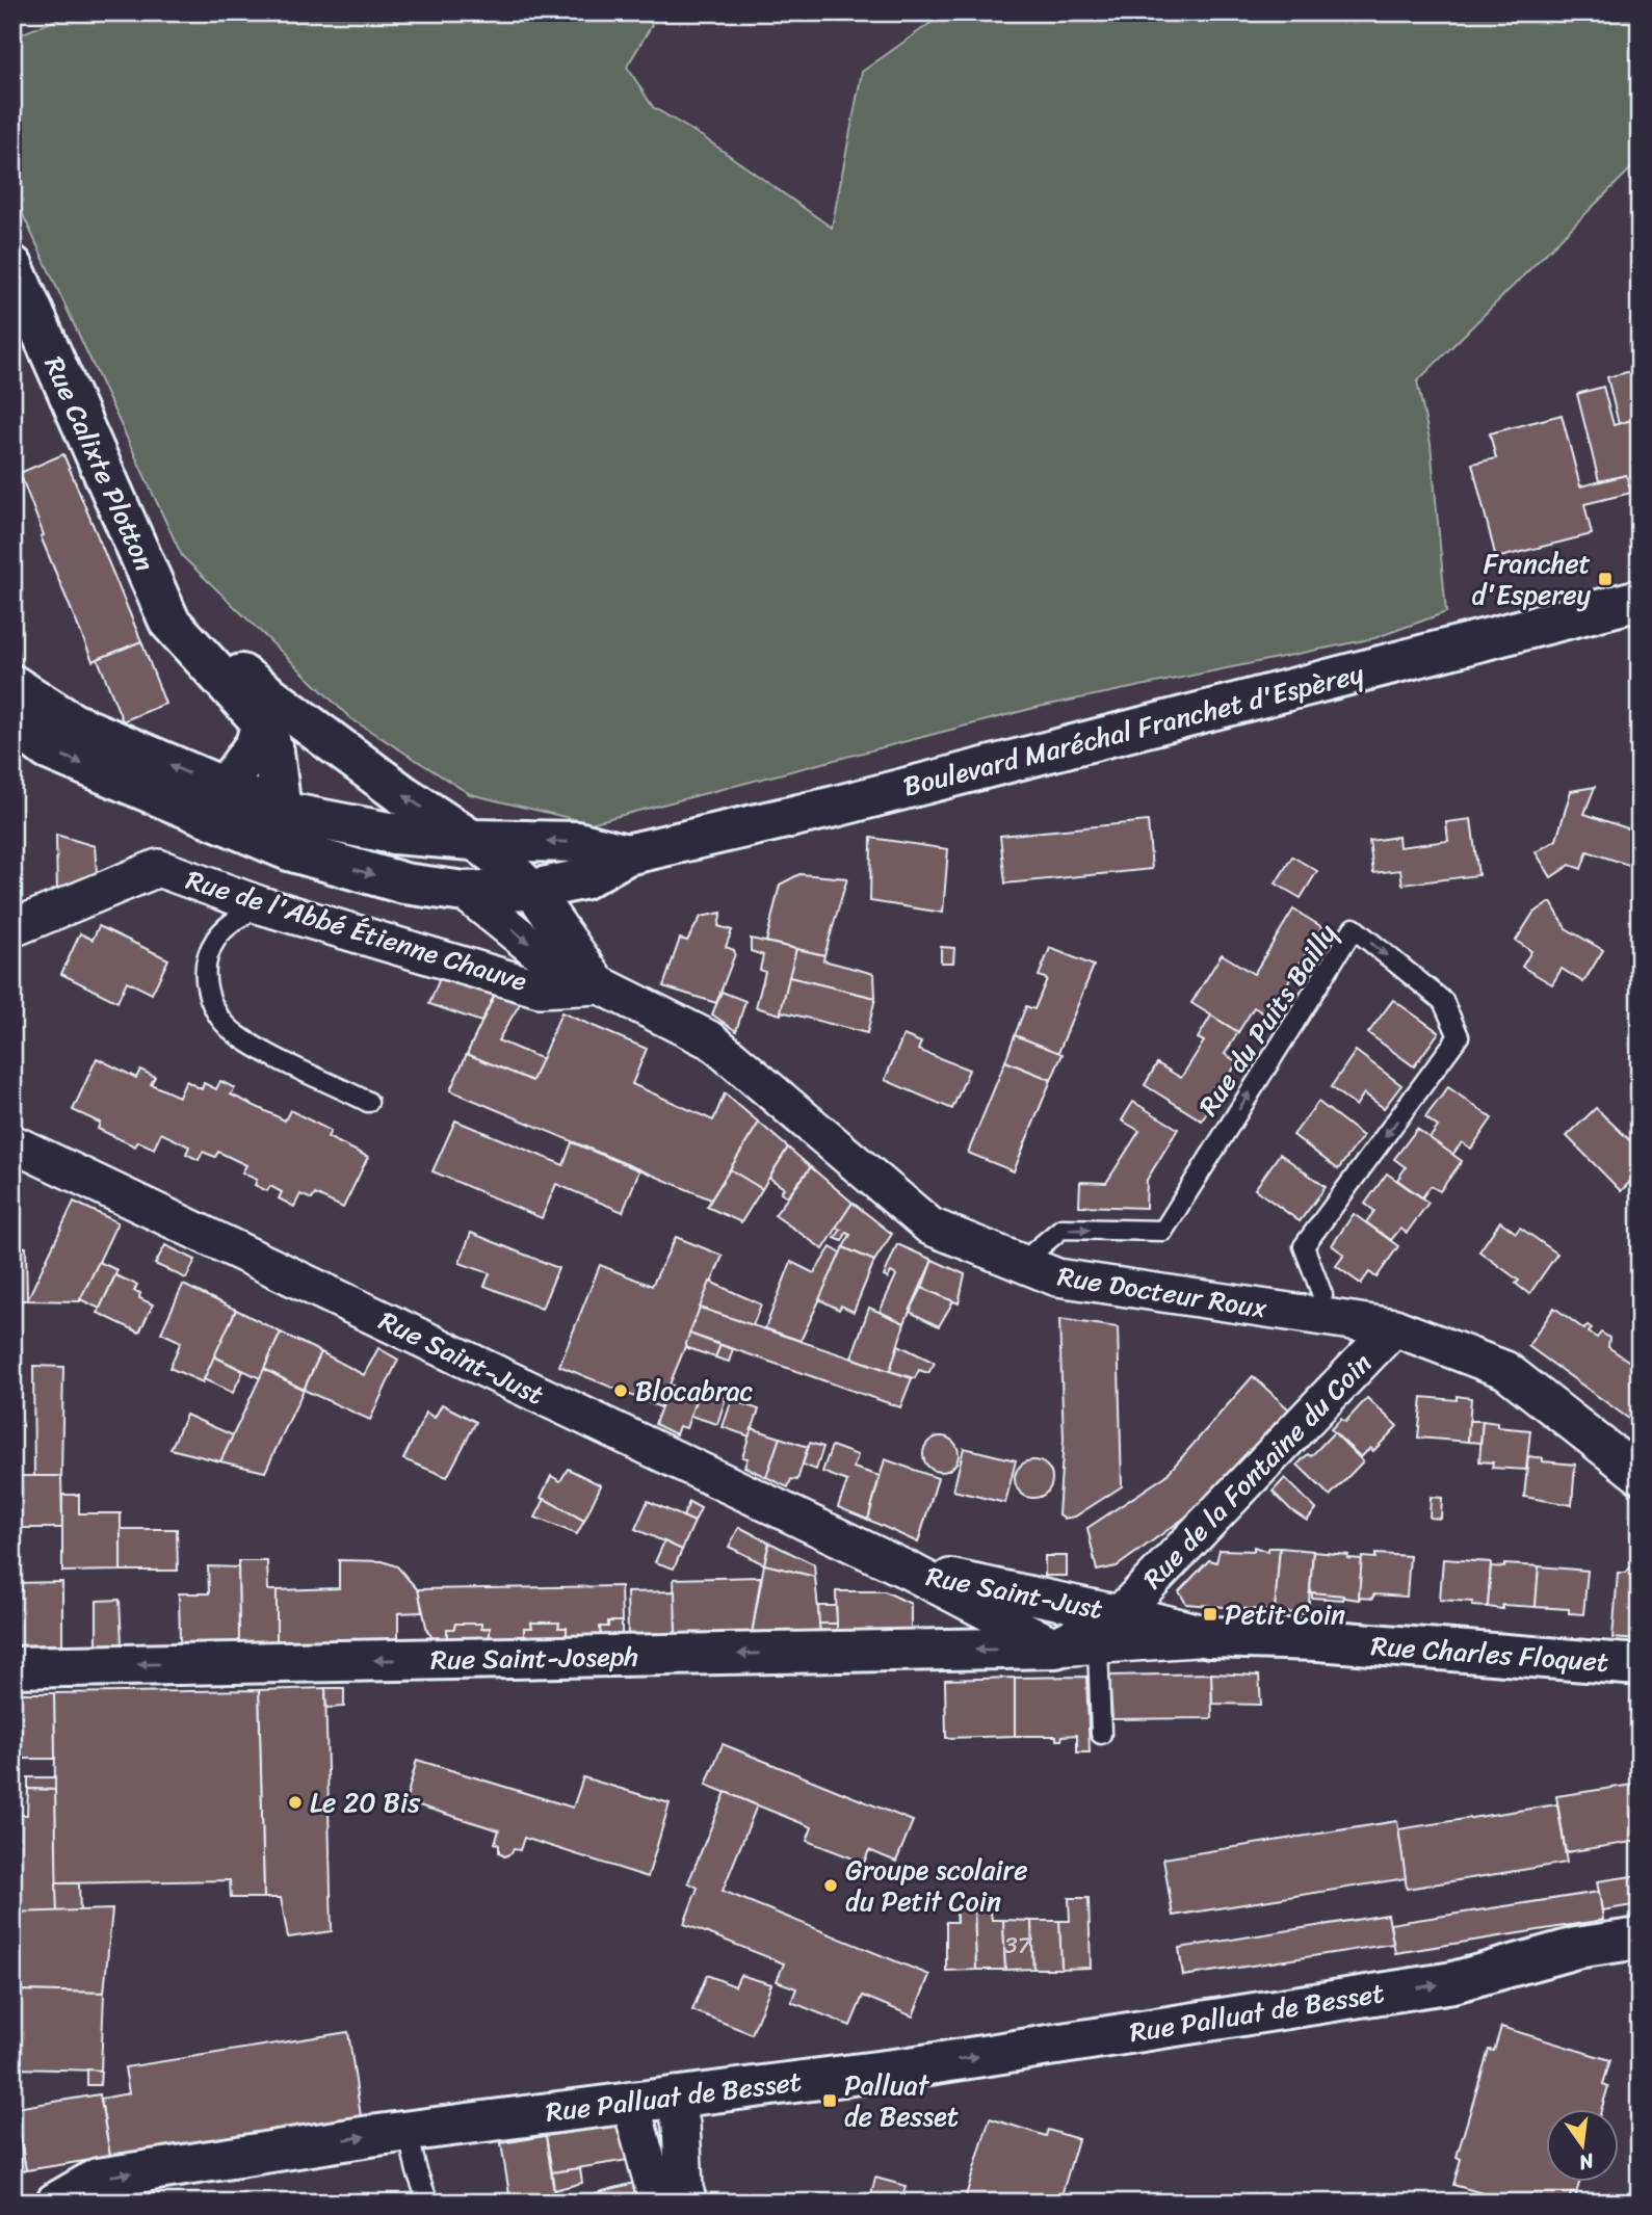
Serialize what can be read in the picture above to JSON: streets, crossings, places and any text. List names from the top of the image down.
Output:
{
  "streets": {
    "main road": [
      "Rue Calixte Plotton",
      "Boulevard Maréchal Franchet d'Espèrey",
      "Rue Charles Floquet",
      "Rue Saint-Joseph",
      "Rue Palluat de Besset"
    ],
    "street": [
      "Rue de l'Abbé Étienne Chauve",
      "Rue Docteur Roux",
      "Rue Saint-Just",
      "Rue de la Fontaine du Coin"
    ],
    "lane": ["Rue du Puits Bailly"]
  },
  "crossings": [
    ["Rue Calixte Plotton", "Boulevard Maréchal Franchet d'Espèrey"],
    ["Rue Calixte Plotton", "Rue Docteur Roux"],
    ["Boulevard Maréchal Franchet d'Espèrey", "Rue Docteur Roux"],
    ["Rue de l'Abbé Étienne Chauve", "Rue Docteur Roux"],
    ["Rue du Puits Bailly", "Rue Docteur Roux"],
    ["Rue Docteur Roux", "Rue de la Fontaine du Coin"],
    ["Rue Saint-Just", "Rue de la Fontaine du Coin"],
    ["Rue Saint-Just", "Rue Charles Floquet"],
    ["Rue Saint-Just", "Rue Saint-Joseph"],
    ["Rue de la Fontaine du Coin", "Rue Charles Floquet"]
  ],
  "one_way": ["Rue Saint-Joseph", "Rue Palluat de Besset"],
  "places": {
    "transit": ["Franchet d'Esperey", "Petit Coin", "Palluat de Besset"],
    "other": ["Blocabrac", "Le 20 Bis", "Groupe scolaire du Petit Coin"]
  },
  "house_numbers": ["37"],
  "north": "bottom"
}
